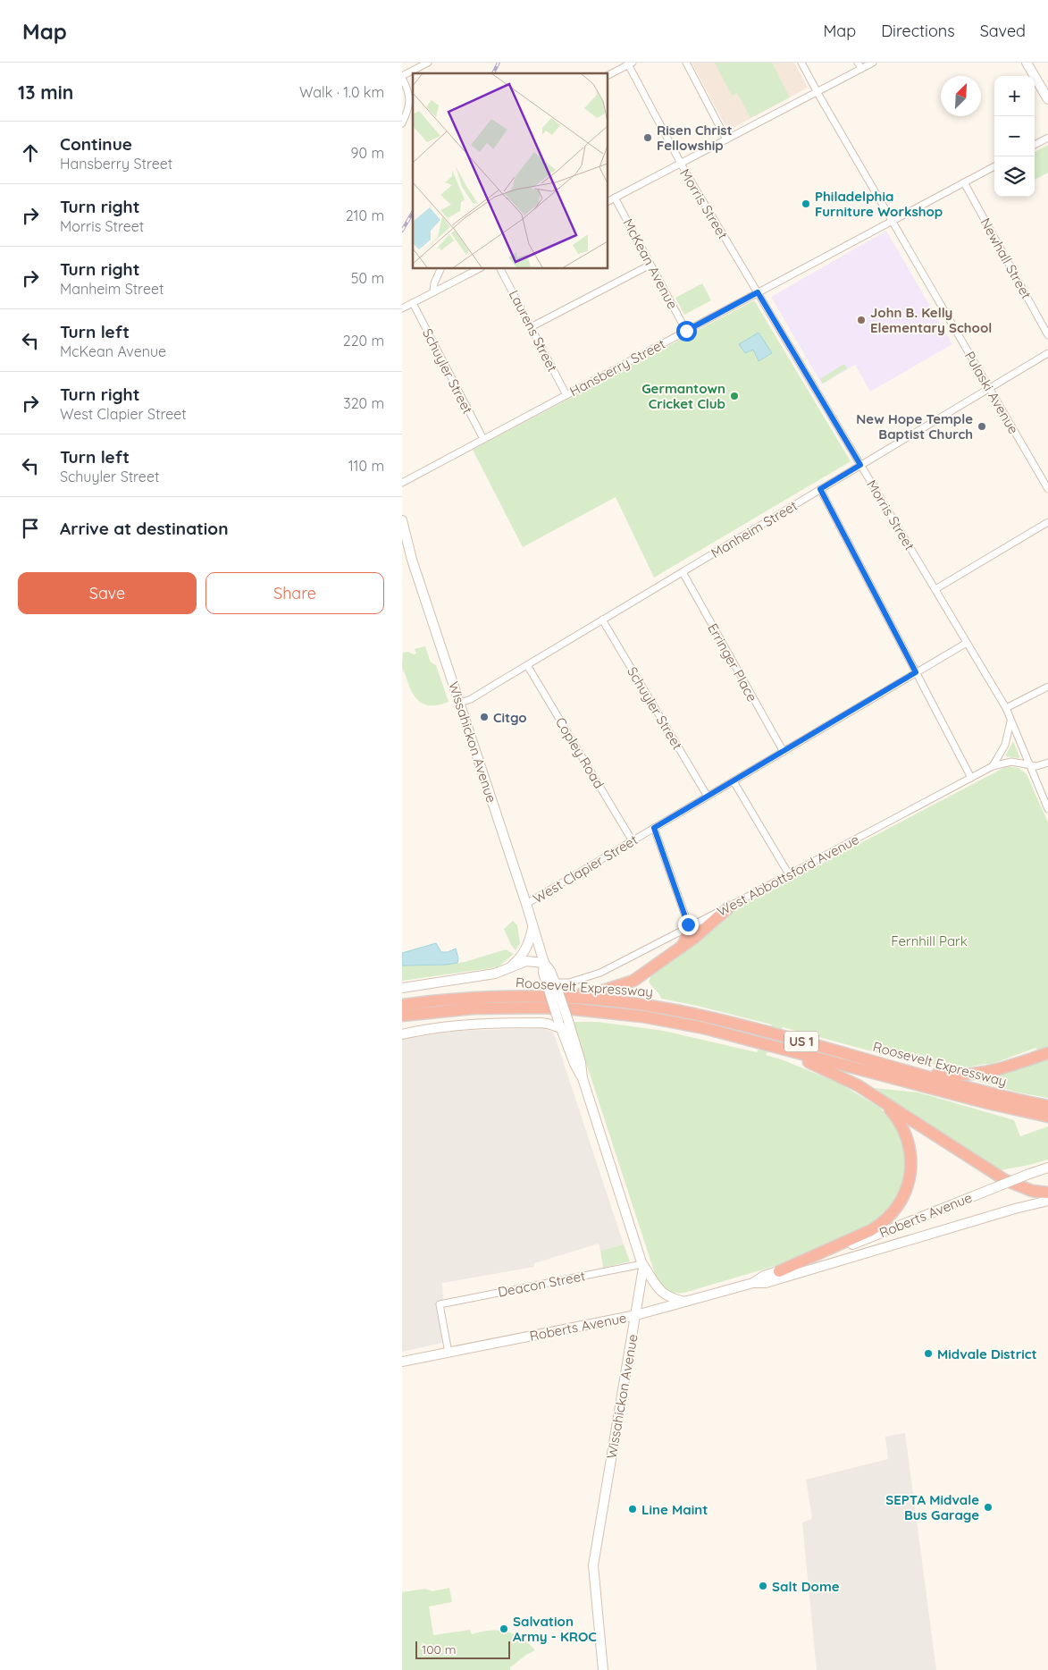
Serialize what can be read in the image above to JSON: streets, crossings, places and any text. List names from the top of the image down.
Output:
{
  "streets": {
    "highway": ["Roosevelt Expressway", "US 1"],
    "street": [
      "Morris Street",
      "Newhall Street",
      "McKean Avenue",
      "Laurens Street",
      "Hansberry Street",
      "Schuyler Street",
      "Pulaski Avenue",
      "Manheim Street",
      "Erringer Place",
      "Wissahickon Avenue",
      "Copley Road",
      "West Clapier Street",
      "West Abbottsford Avenue",
      "Roberts Avenue",
      "Deacon Street"
    ]
  },
  "crossings": [
    ["Morris Street", "Hansberry Street"],
    ["Morris Street", "Manheim Street"],
    ["Morris Street", "West Clapier Street"],
    ["Morris Street", "West Abbottsford Avenue"],
    ["Newhall Street", "Hansberry Street"],
    ["McKean Avenue", "Hansberry Street"],
    ["Laurens Street", "Hansberry Street"],
    ["Hansberry Street", "Schuyler Street"],
    ["Hansberry Street", "Pulaski Avenue"],
    ["Schuyler Street", "Manheim Street"],
    ["Schuyler Street", "West Clapier Street"],
    ["Pulaski Avenue", "Manheim Street"],
    ["Manheim Street", "Erringer Place"],
    ["Manheim Street", "Wissahickon Avenue"],
    ["Manheim Street", "Copley Road"],
    ["Erringer Place", "West Clapier Street"],
    ["Wissahickon Avenue", "West Clapier Street"],
    ["Wissahickon Avenue", "West Abbottsford Avenue"],
    ["Wissahickon Avenue", "Roberts Avenue"],
    ["Wissahickon Avenue", "Deacon Street"],
    ["Copley Road", "West Clapier Street"],
    ["Roberts Avenue", "Deacon Street"]
  ],
  "parks": ["Fernhill Park"],
  "places": [
    "Risen Christ Fellowship",
    "Philadelphia Furniture Workshop",
    "John B. Kelly Elementary School",
    "Germantown Cricket Club",
    "New Hope Temple Baptist Church",
    "Citgo",
    "Midvale District",
    "SEPTA Midvale Bus Garage",
    "Line Maint",
    "Salt Dome",
    "Salvation Army - KROC"
  ],
  "scale_bar": "100 m",
  "north": "top right",
  "page": {
    "header": "Map",
    "nav": ["Map", "Directions", "Saved"],
    "heading": ["13 min", "Walk · 1.0 km"],
    "map_buttons": ["+", "−"],
    "list": [
      ["Continue", "Hansberry Street", "90 m"],
      ["Turn right", "Morris Street", "210 m"],
      ["Turn right", "Manheim Street", "50 m"],
      ["Turn left", "McKean Avenue", "220 m"],
      ["Turn right", "West Clapier Street", "320 m"],
      ["Turn left", "Schuyler Street", "110 m"],
      "Arrive at destination"
    ],
    "buttons": ["Save", "Share"],
    "scale": "100 m"
  }
}
